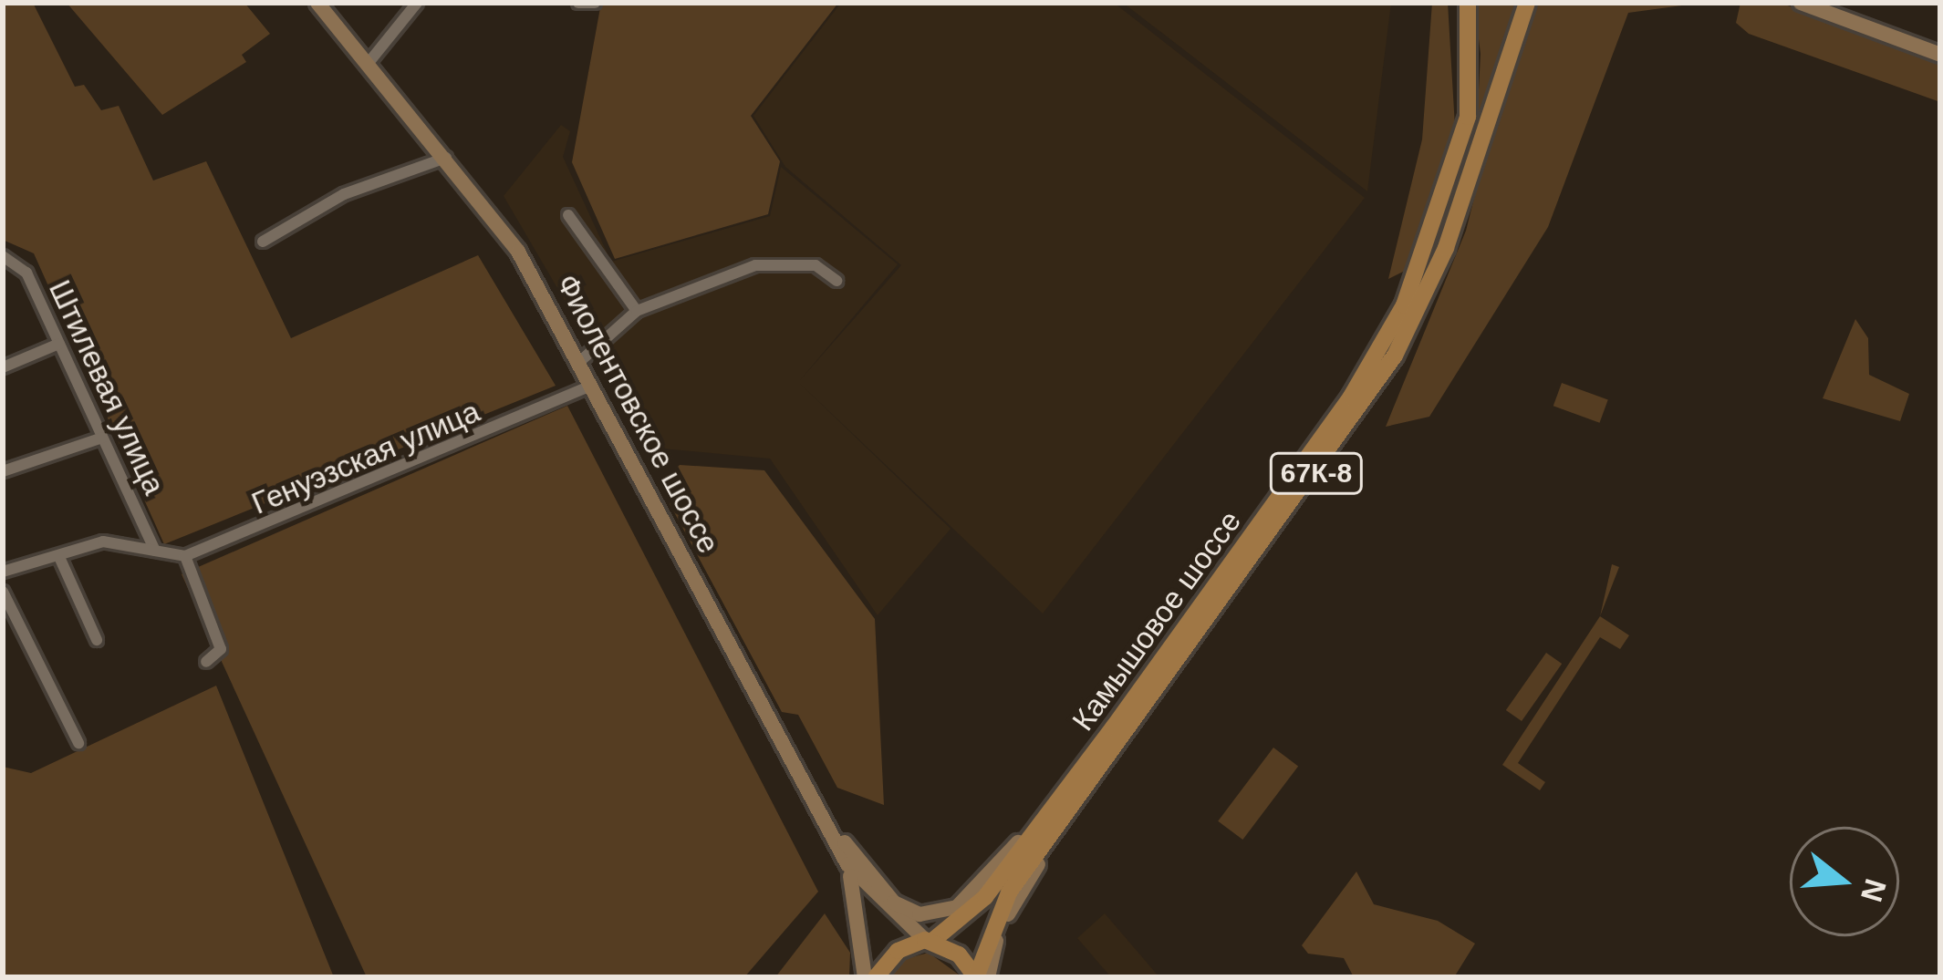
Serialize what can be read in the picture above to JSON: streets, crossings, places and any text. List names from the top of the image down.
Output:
{
  "streets": {
    "main road": ["Фиолентовское шоссе", "67К-8", "Камышовое шоссе"],
    "street": ["Штилевая улица", "Генуэзская улица"]
  },
  "crossings": [
    ["Фиолентовское шоссе", "Генуэзская улица"],
    ["Фиолентовское шоссе", "Камышовое шоссе"]
  ],
  "north": "right"
}
